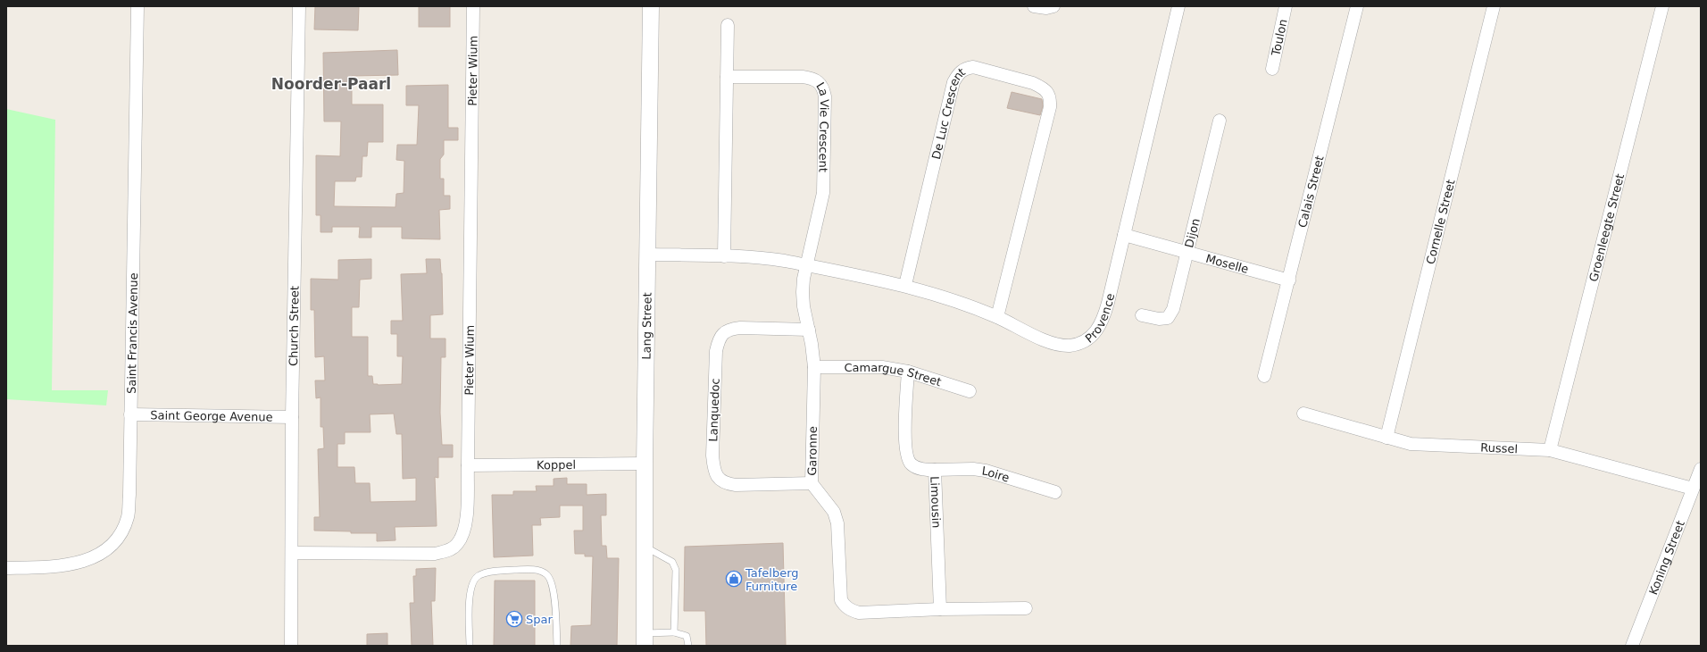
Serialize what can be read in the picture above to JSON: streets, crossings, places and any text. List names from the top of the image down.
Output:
{
  "streets": {
    "street": [
      "Toulon",
      "Pieter Wium",
      "De Luc Crescent",
      "La Vie Crescent",
      "Calais Street",
      "Cornelle Street",
      "Groenleegte Street",
      "Dijon",
      "Moselle",
      "Provence",
      "Church Street",
      "Lang Street",
      "Saint Francis Avenue",
      "Camargue Street",
      "Lanquedoc",
      "Saint George Avenue",
      "Russel",
      "Garonne",
      "Koppel",
      "Loire",
      "Limousin",
      "Koning Street"
    ]
  },
  "crossings": [
    ["Pieter Wium", "Church Street"],
    ["Pieter Wium", "Koppel"],
    ["De Luc Crescent", "Provence"],
    ["La Vie Crescent", "Provence"],
    ["La Vie Crescent", "Garonne"],
    ["Calais Street", "Moselle"],
    ["Cornelle Street", "Russel"],
    ["Groenleegte Street", "Russel"],
    ["Dijon", "Moselle"],
    ["Moselle", "Provence"],
    ["Provence", "Garonne"],
    ["Church Street", "Saint George Avenue"],
    ["Lang Street", "Koppel"],
    ["Saint Francis Avenue", "Saint George Avenue"],
    ["Camargue Street", "Garonne"],
    ["Camargue Street", "Limousin"],
    ["Lanquedoc", "Garonne"],
    ["Russel", "Koning Street"],
    ["Garonne", "Limousin"],
    ["Loire", "Limousin"]
  ],
  "districts": ["Noorder-Paarl"],
  "places": {
    "shop": ["Tafelberg Furniture"],
    "supermarket": ["Spar"]
  }
}
